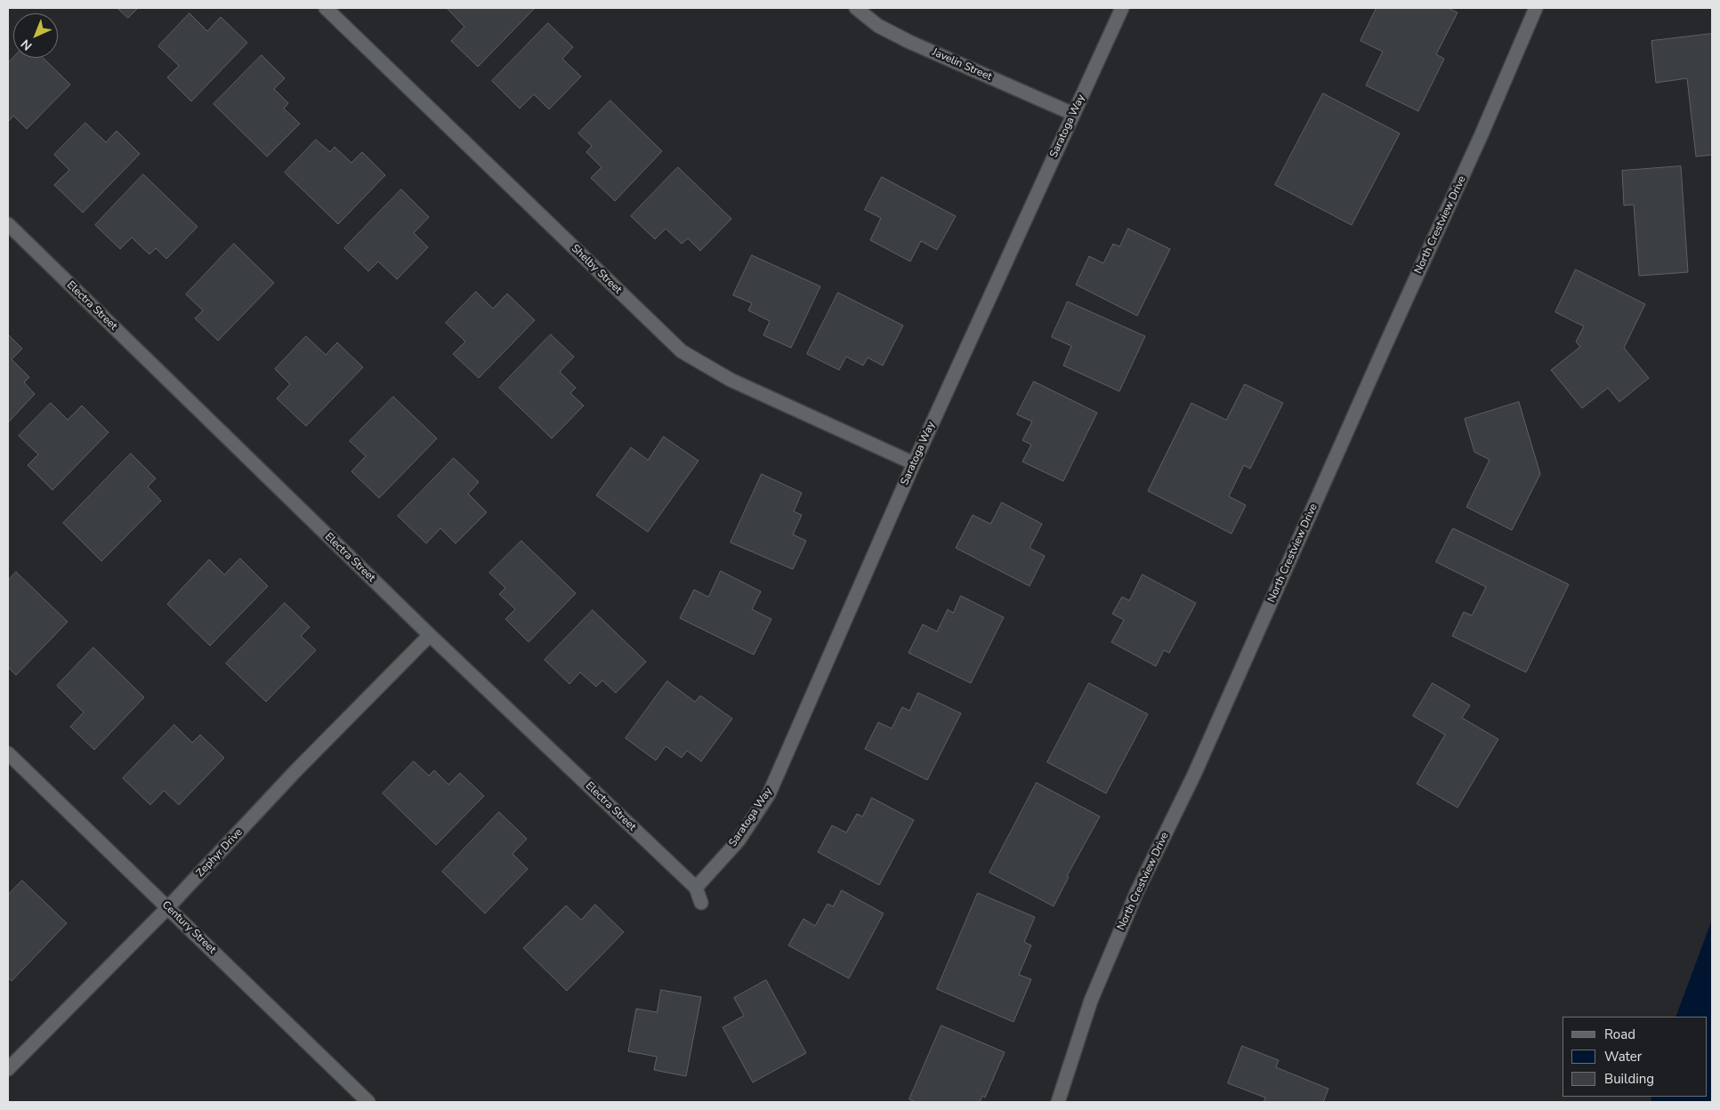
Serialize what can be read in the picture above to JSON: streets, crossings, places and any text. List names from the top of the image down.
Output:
{
  "streets": {
    "street": [
      "Javelin Street",
      "Saratoga Way",
      "North Crestview Drive",
      "Shelby Street",
      "Electra Street",
      "Zephyr Drive",
      "Century Street"
    ]
  },
  "crossings": [
    ["Javelin Street", "Saratoga Way"],
    ["Saratoga Way", "Shelby Street"],
    ["Saratoga Way", "Electra Street"],
    ["Electra Street", "Zephyr Drive"],
    ["Zephyr Drive", "Century Street"]
  ],
  "legend": ["Road", "Water", "Building"],
  "north": "bottom left"
}
